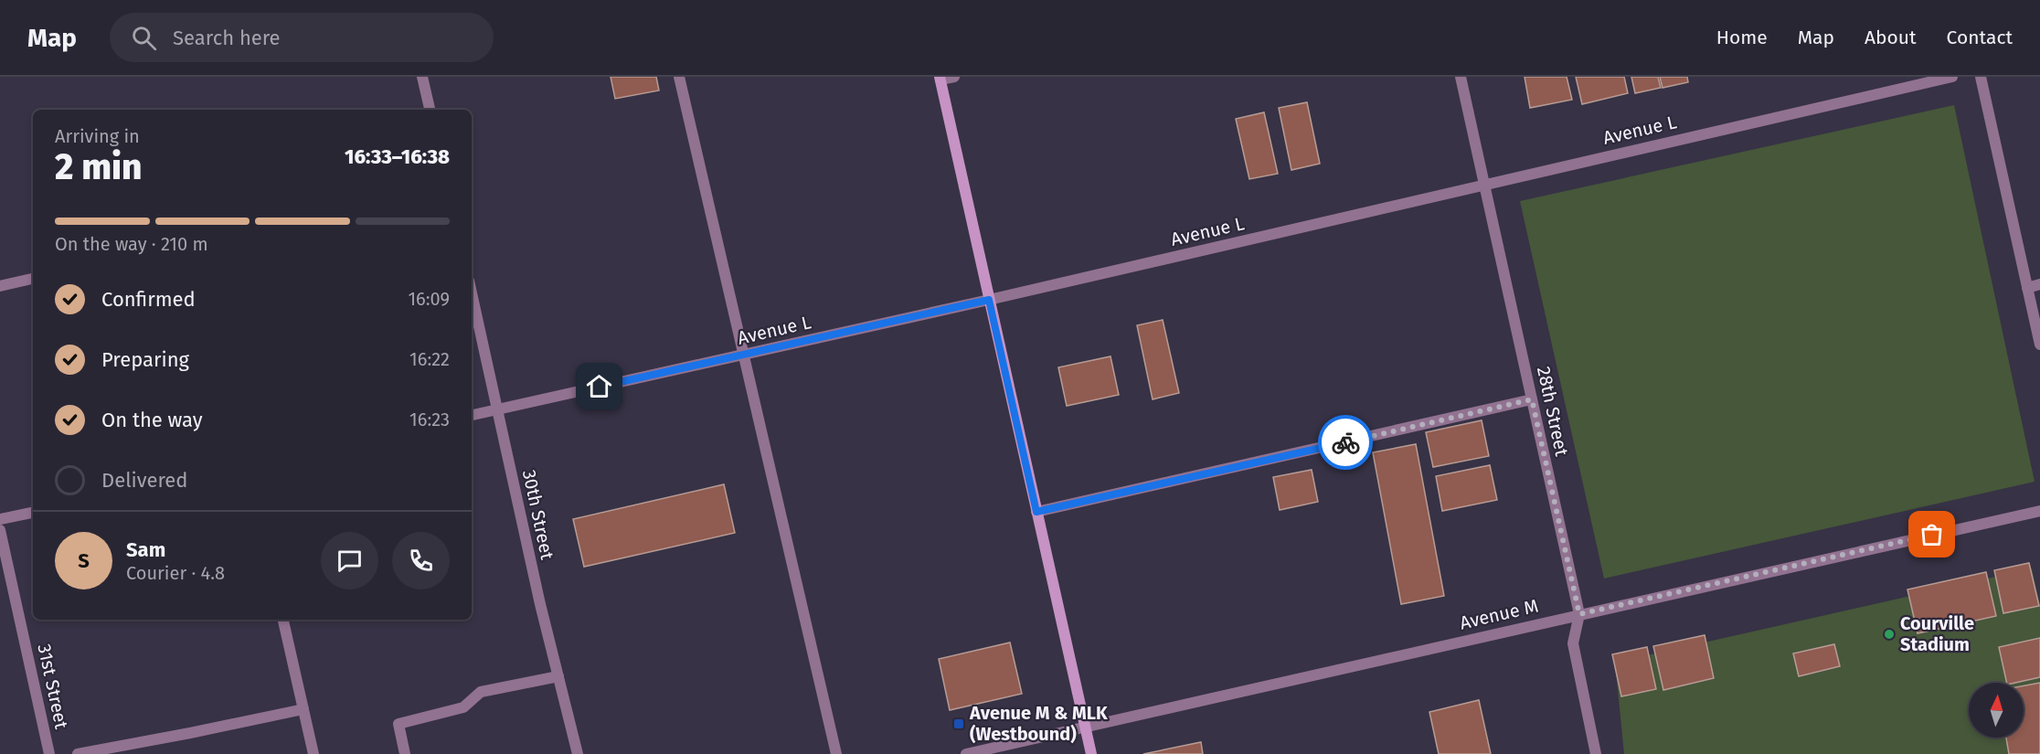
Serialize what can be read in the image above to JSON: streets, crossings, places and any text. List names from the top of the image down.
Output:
{
  "streets": {
    "street": [
      "Avenue L",
      "28th Street",
      "30th Street",
      "Avenue M",
      "31st Street"
    ]
  },
  "crossings": [
    ["Avenue L", "28th Street"],
    ["Avenue L", "30th Street"],
    ["28th Street", "Avenue M"]
  ],
  "places": {
    "other": ["Courville Stadium"],
    "transit": ["Avenue M & MLK (Westbound)"]
  },
  "north": "top",
  "page": {
    "header": "Map",
    "search": "Search here",
    "nav": [
      "Home",
      "Map",
      "About",
      "Contact"
    ],
    "heading": ["2 min", "Arriving in", "16:33–16:38"],
    "panel": ["Sam", "Courier · 4.8"],
    "bar": "On the way · 210 m",
    "list": [
      ["Confirmed", "16:09"],
      ["Preparing", "16:22"],
      ["On the way", "16:23"],
      "Delivered"
    ],
    "round": "S"
  }
}
